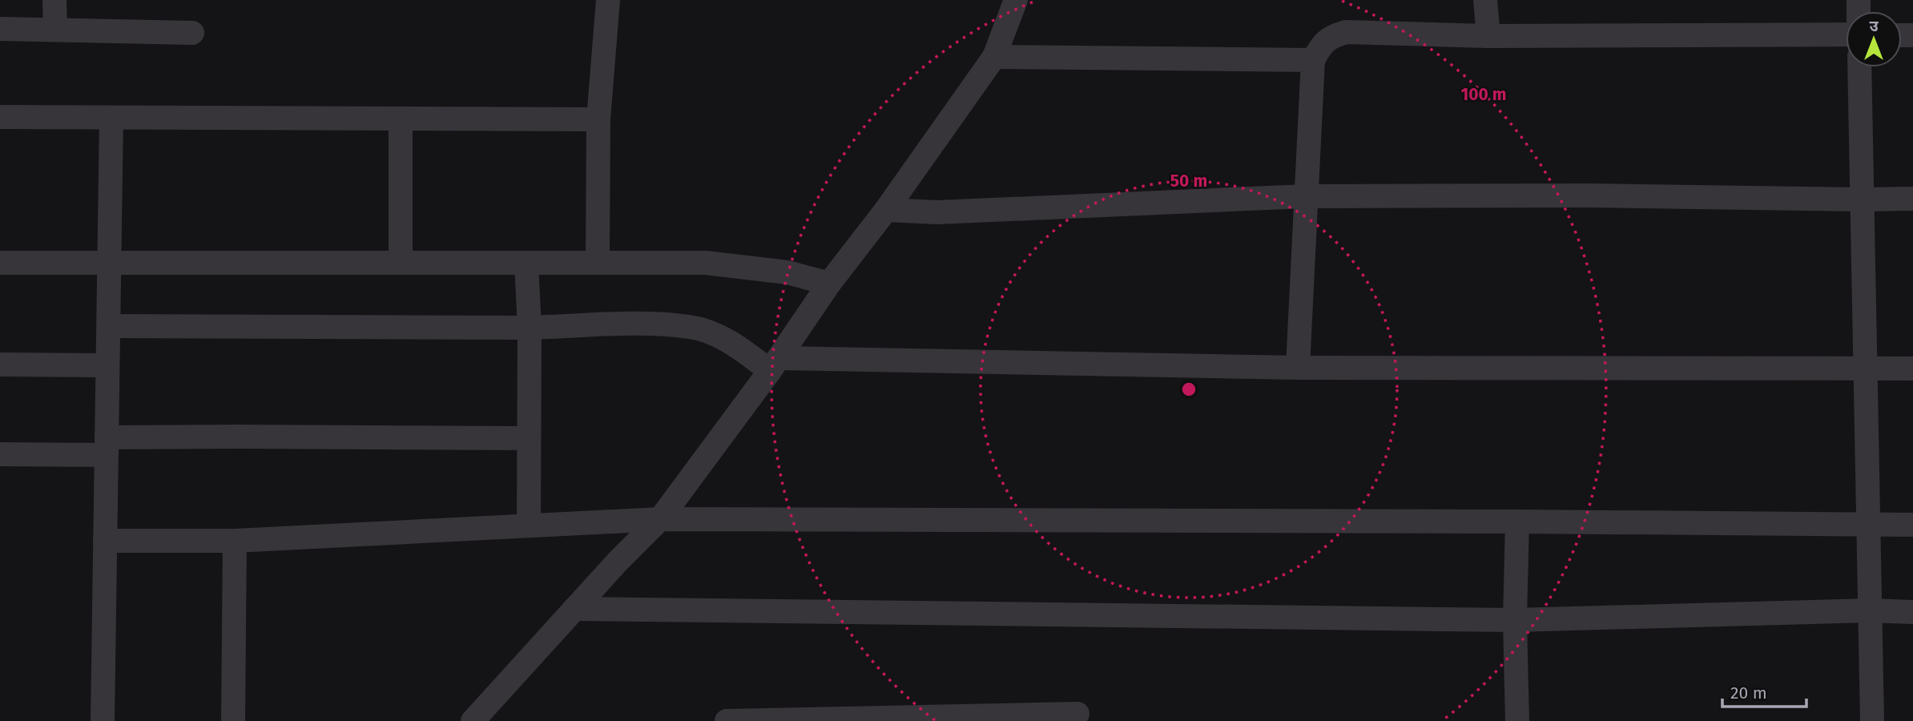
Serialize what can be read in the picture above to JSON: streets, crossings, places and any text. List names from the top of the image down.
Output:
{
  "scale_bar": "20 m",
  "north": "top",
  "rings": ["100 m", "50 m"]
}
